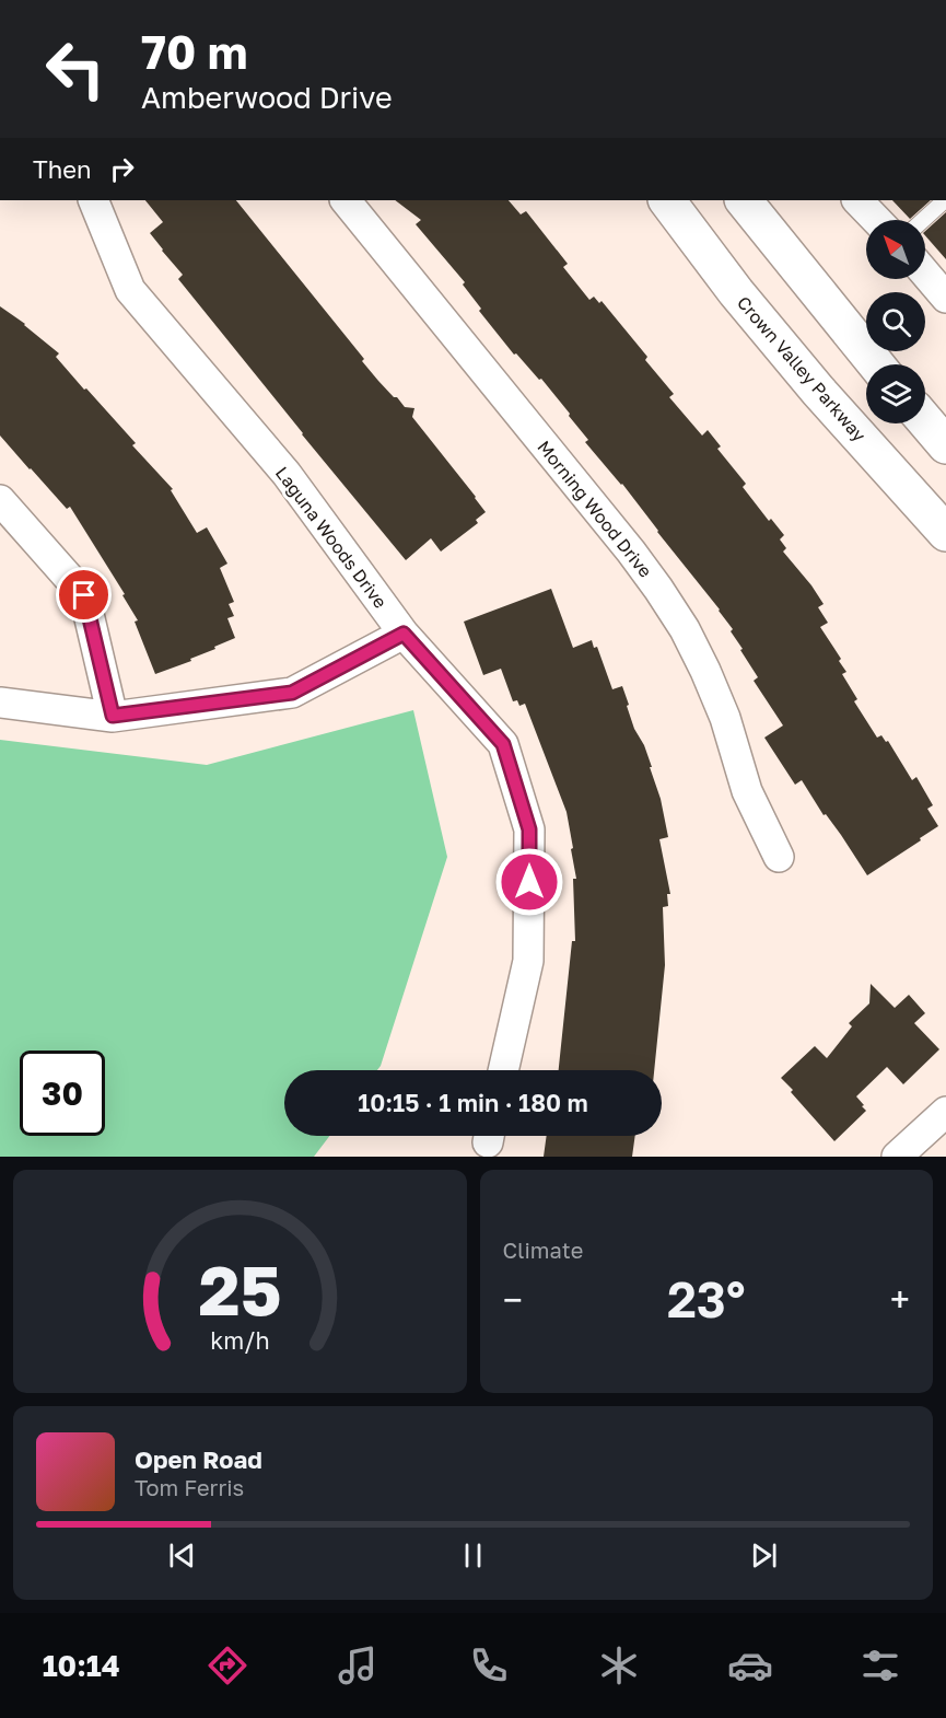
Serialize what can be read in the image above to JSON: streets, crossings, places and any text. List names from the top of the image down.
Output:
{
  "streets": {
    "main road": ["Crown Valley Parkway"],
    "street": ["Morning Wood Drive", "Laguna Woods Drive"]
  },
  "north": "top left",
  "page": {
    "turn": ["70 m", "Amberwood Drive"],
    "then": "Then",
    "limit": "30",
    "trip": "10:15 · 1 min · 180 m",
    "tile": "Climate",
    "heat": ["−", "23°", "+"],
    "song": ["Open Road", "Tom Ferris"],
    "tabs": "10:14",
    "gauge": ["25", "km/h"]
  }
}
